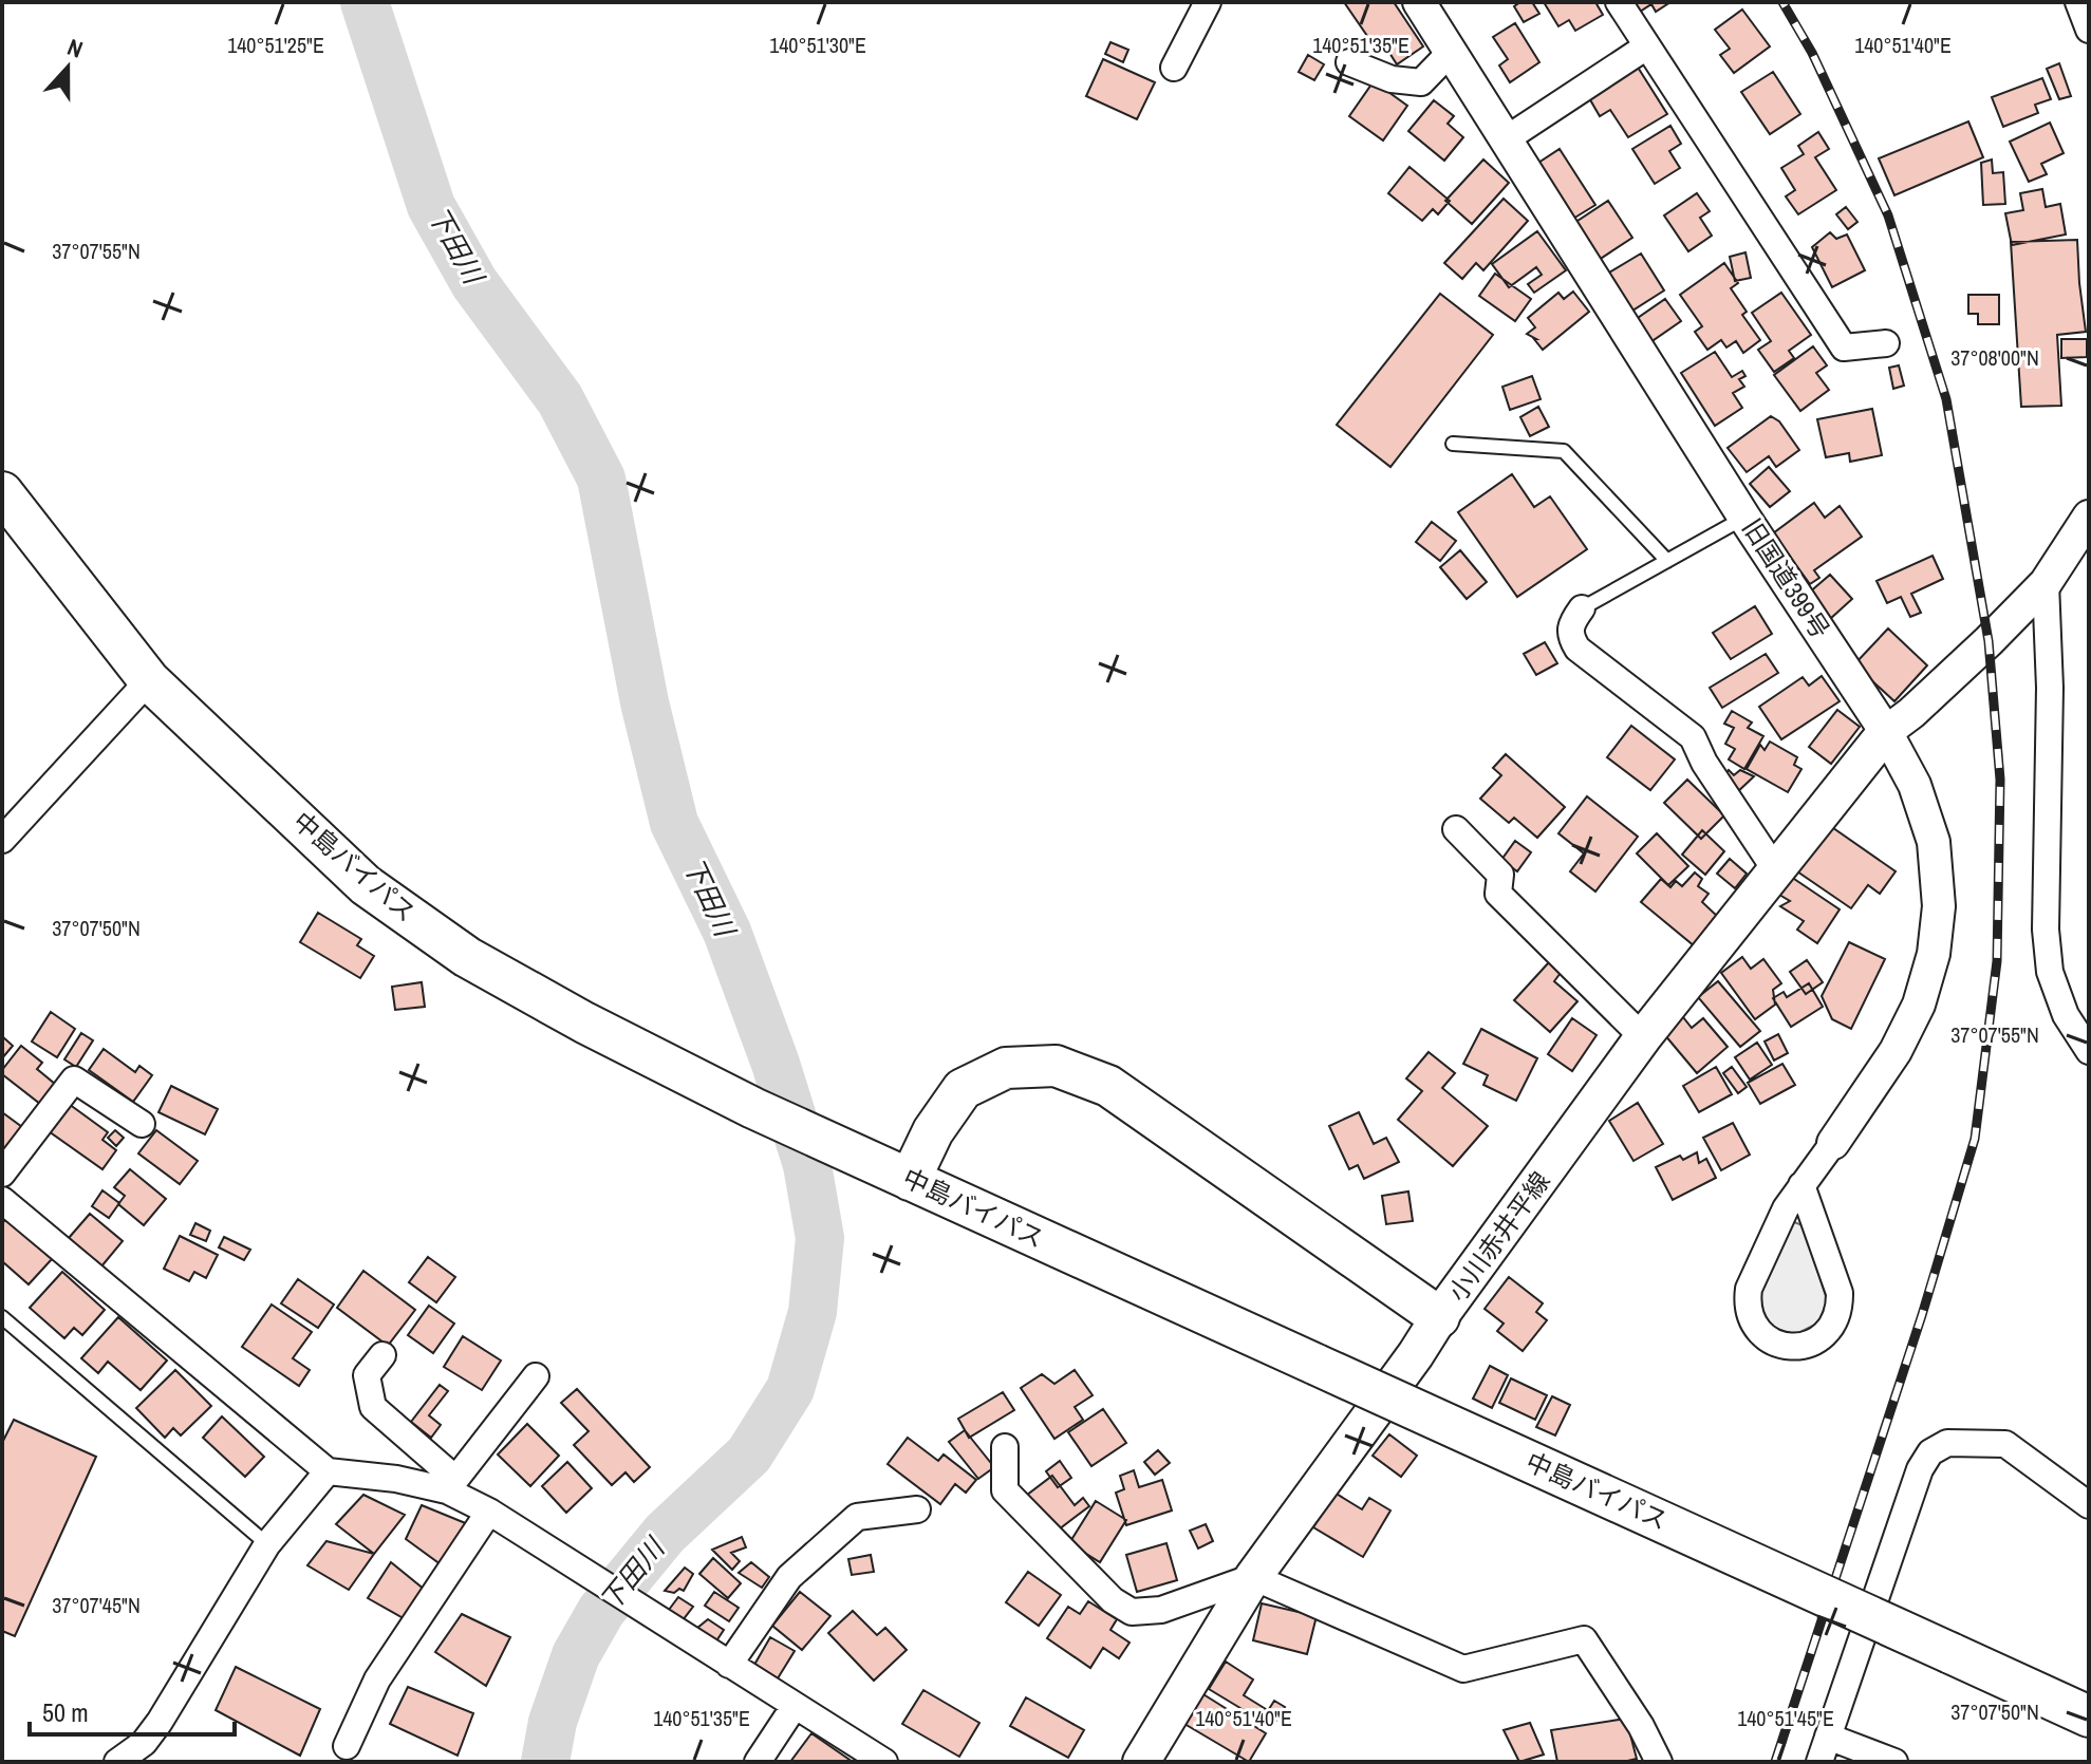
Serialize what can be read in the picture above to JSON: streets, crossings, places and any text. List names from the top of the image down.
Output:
{
  "streets": {
    "highway": ["中島バイパス"],
    "main road": ["小川赤井平線"],
    "street": ["旧国道399号"]
  },
  "crossings": [
    ["旧国道399号", "小川赤井平線"]
  ],
  "water": ["下田川"],
  "scale_bar": "50 m",
  "north": "top",
  "coordinates": [
    "140°51'25\"E",
    "140°51'30\"E",
    "140°51'35\"E",
    "140°51'40\"E",
    "37°07'55\"N",
    "37°08'00\"N",
    "37°07'50\"N",
    "37°07'45\"N",
    "140°51'45\"E"
  ]
}
